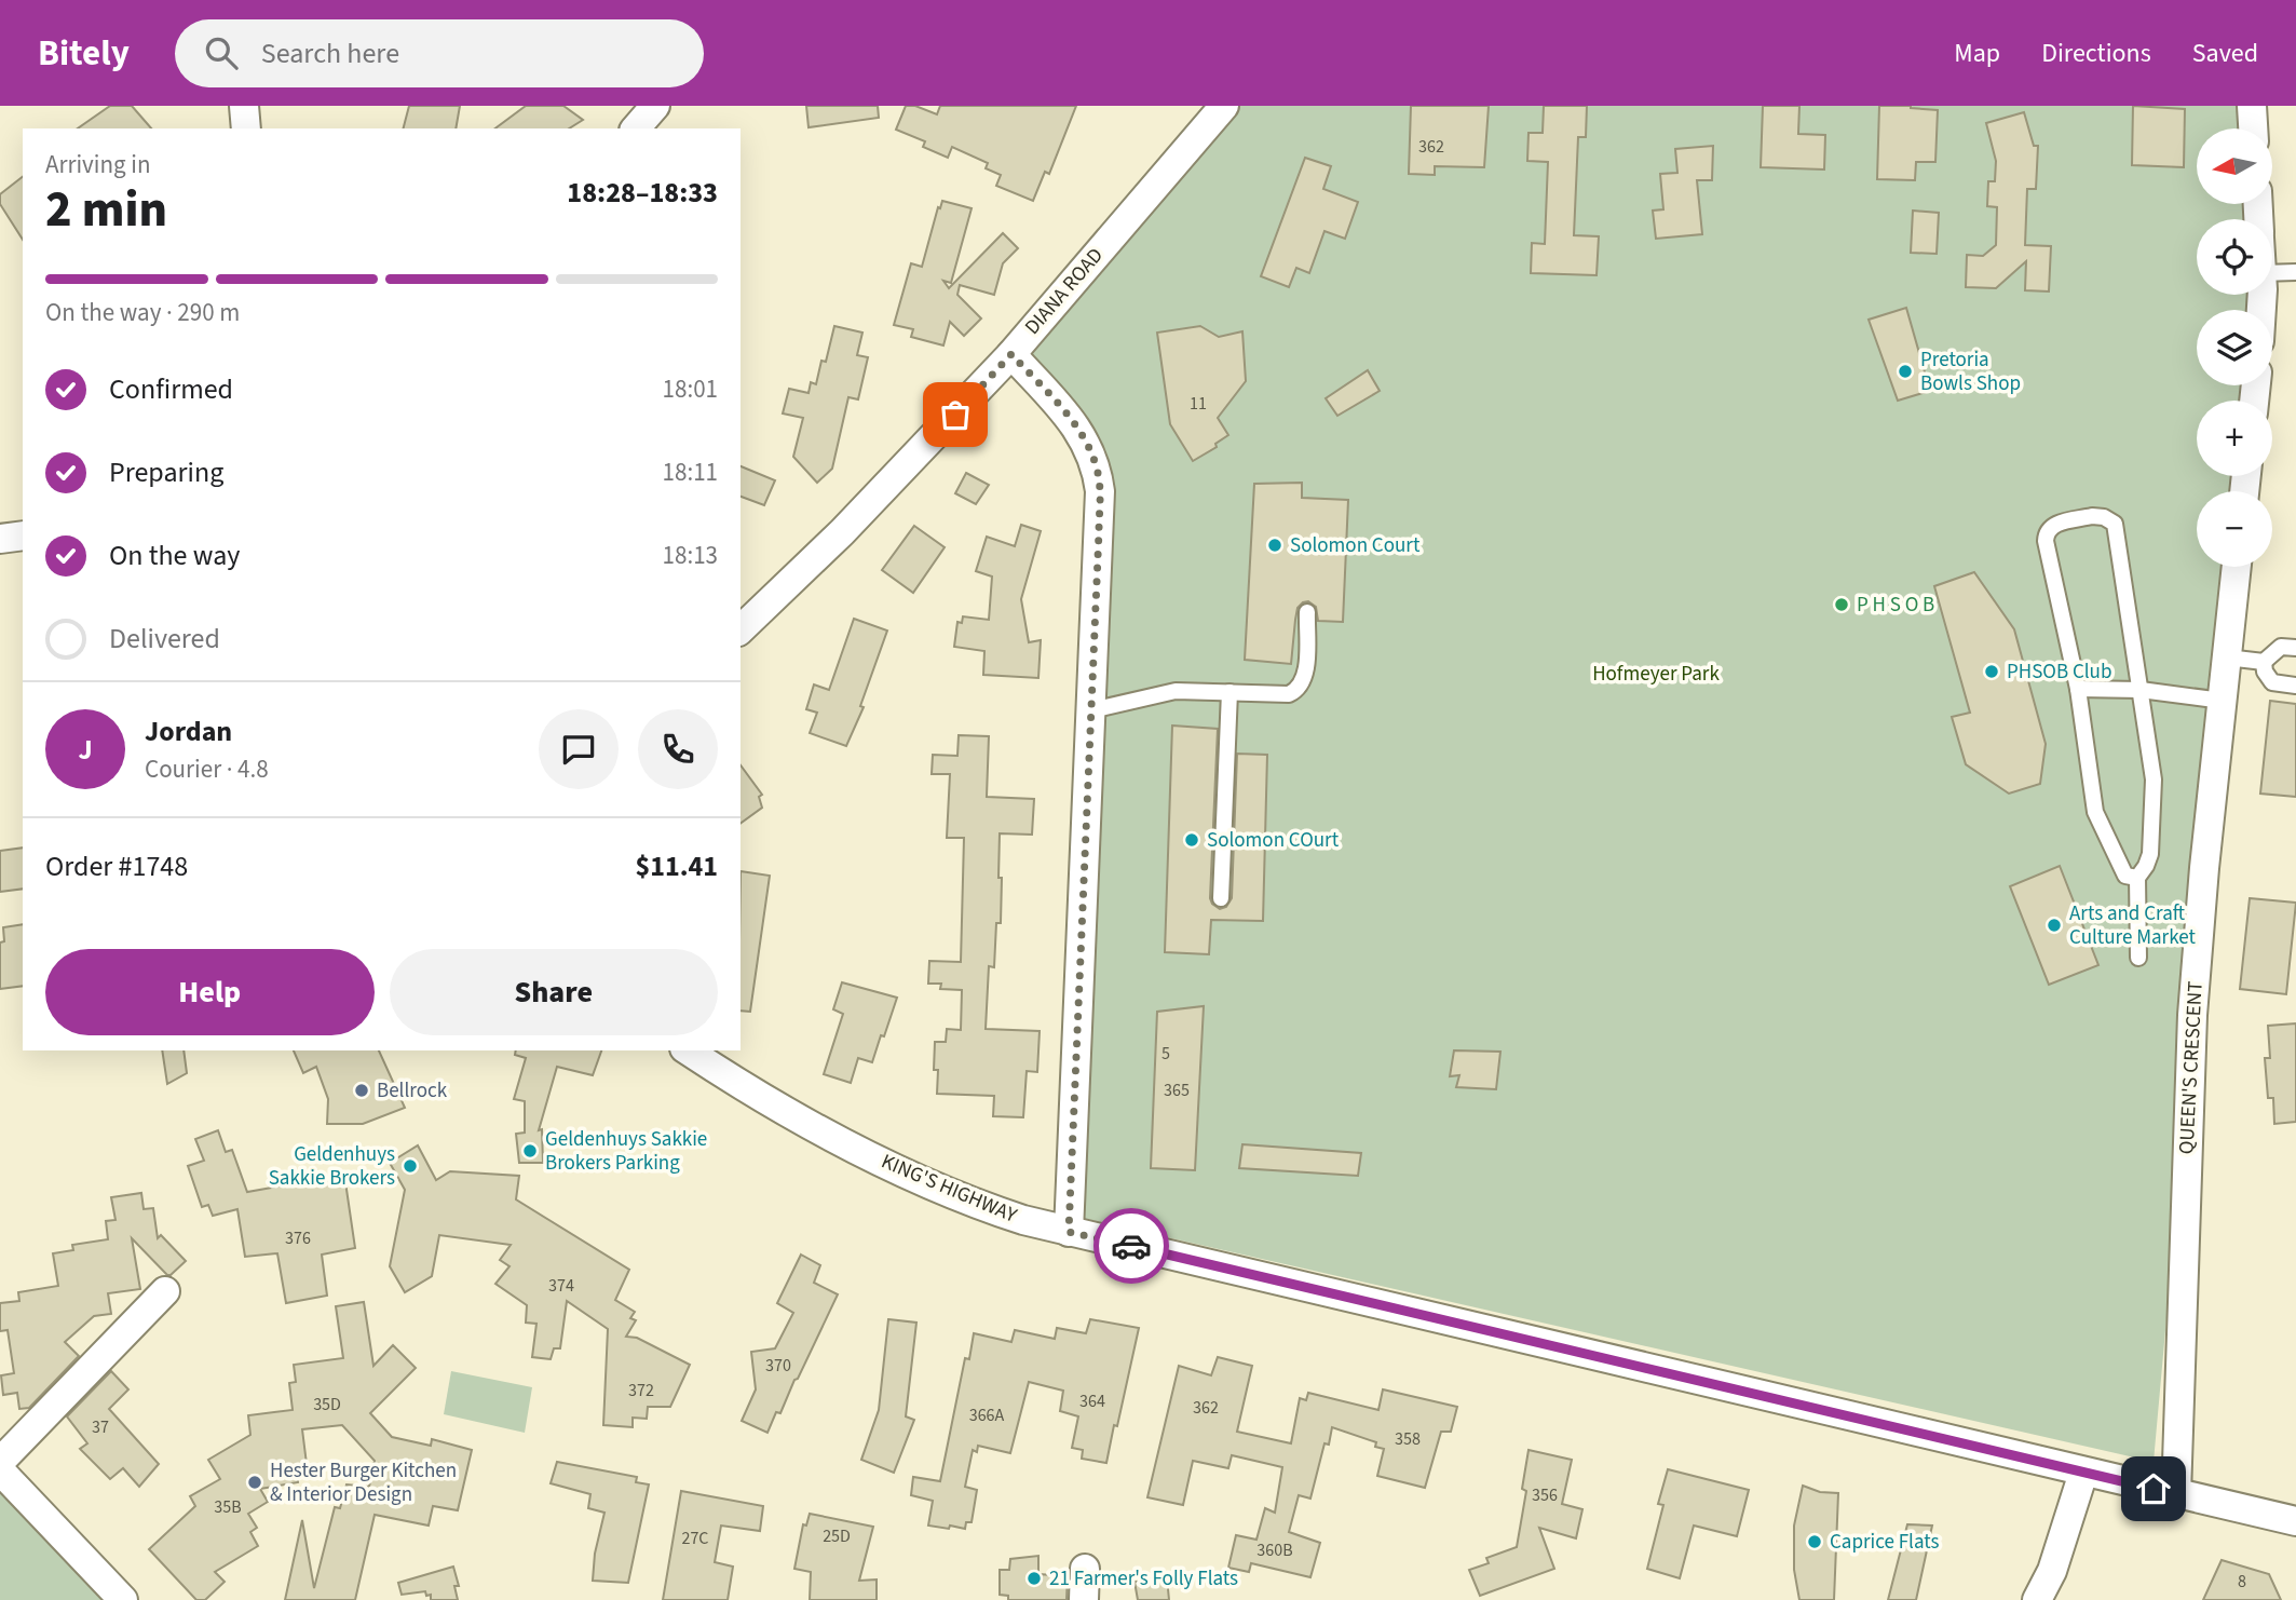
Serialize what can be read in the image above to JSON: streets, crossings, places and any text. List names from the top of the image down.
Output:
{
  "streets": {
    "street": ["DIANA ROAD", "QUEEN'S CRESCENT", "KING'S HIGHWAY"]
  },
  "crossings": [
    ["QUEEN'S CRESCENT", "KING'S HIGHWAY"]
  ],
  "parks": ["Hofmeyer Park"],
  "places": [
    "Pretoria Bowls Shop",
    "Solomon Court",
    "P H S O B",
    "PHSOB Club",
    "Solomon COurt",
    "Arts and Craft Culture Market",
    "Bellrock",
    "Geldenhuys Sakkie Brokers Parking",
    "Geldenhuys Sakkie Brokers",
    "Hester Burger Kitchen & Interior Design",
    "Caprice Flats",
    "21 Farmer's Folly Flats"
  ],
  "house_numbers": [
    "362",
    "11",
    "5",
    "365",
    "376",
    "374",
    "370",
    "372",
    "364",
    "35D",
    "362",
    "366A",
    "37",
    "358",
    "356",
    "35B",
    "25D",
    "27C",
    "360B",
    "8"
  ],
  "north": "left",
  "page": {
    "header": "Bitely",
    "search": "Search here",
    "nav": ["Map", "Directions", "Saved"],
    "map_buttons": ["+", "−"],
    "heading": ["2 min", "Arriving in", "18:28–18:33"],
    "panel": [
      "Jordan",
      "Courier · 4.8",
      "Order #1748",
      "$11.41"
    ],
    "bar": "On the way · 290 m",
    "list": [
      ["Confirmed", "18:01"],
      ["Preparing", "18:11"],
      ["On the way", "18:13"],
      "Delivered"
    ],
    "round": "J",
    "buttons": ["Help", "Share"]
  }
}
